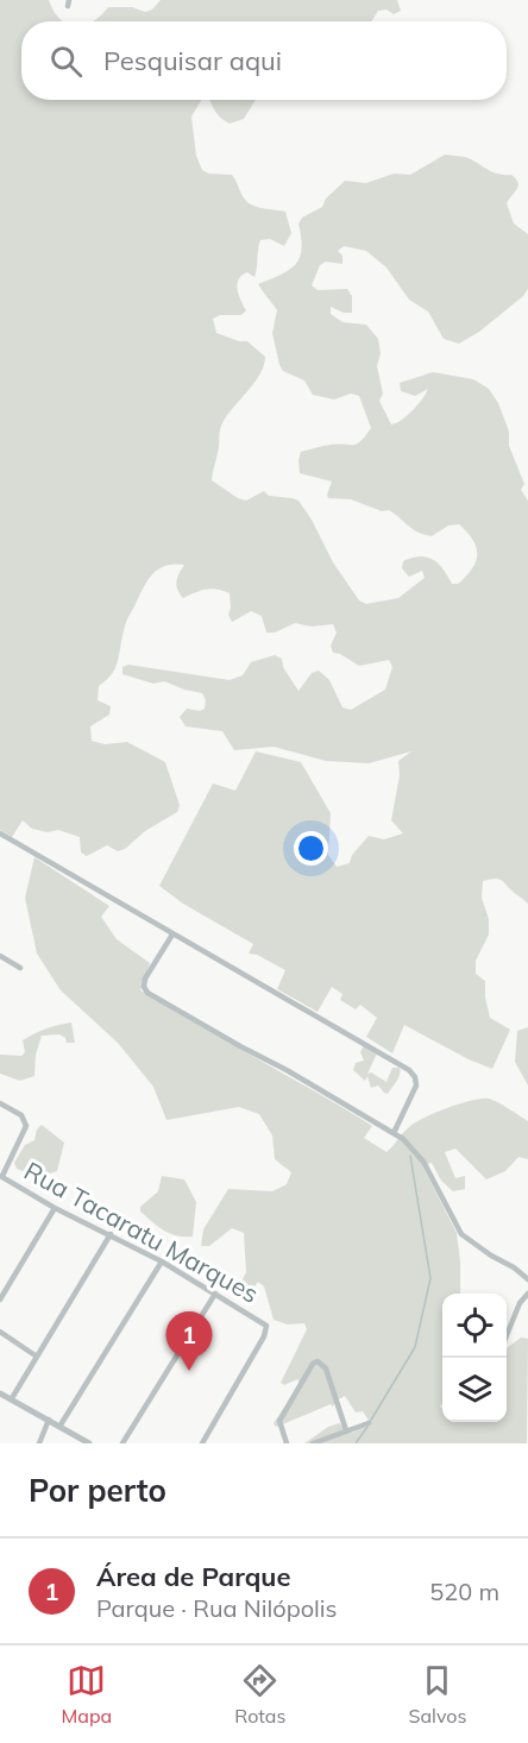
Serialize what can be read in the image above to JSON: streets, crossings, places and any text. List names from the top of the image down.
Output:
{
  "streets": {
    "street": ["Rua Tacaratu Marques"]
  },
  "page": {
    "search": "Pesquisar aqui",
    "pins": "1",
    "heading": "Por perto",
    "list": [
      {
        "mark": "1",
        "name": "Área de Parque",
        "note": "Parque · Rua Nilópolis",
        "value": "520 m"
      }
    ],
    "nav": ["Mapa", "Rotas", "Salvos"]
  }
}
